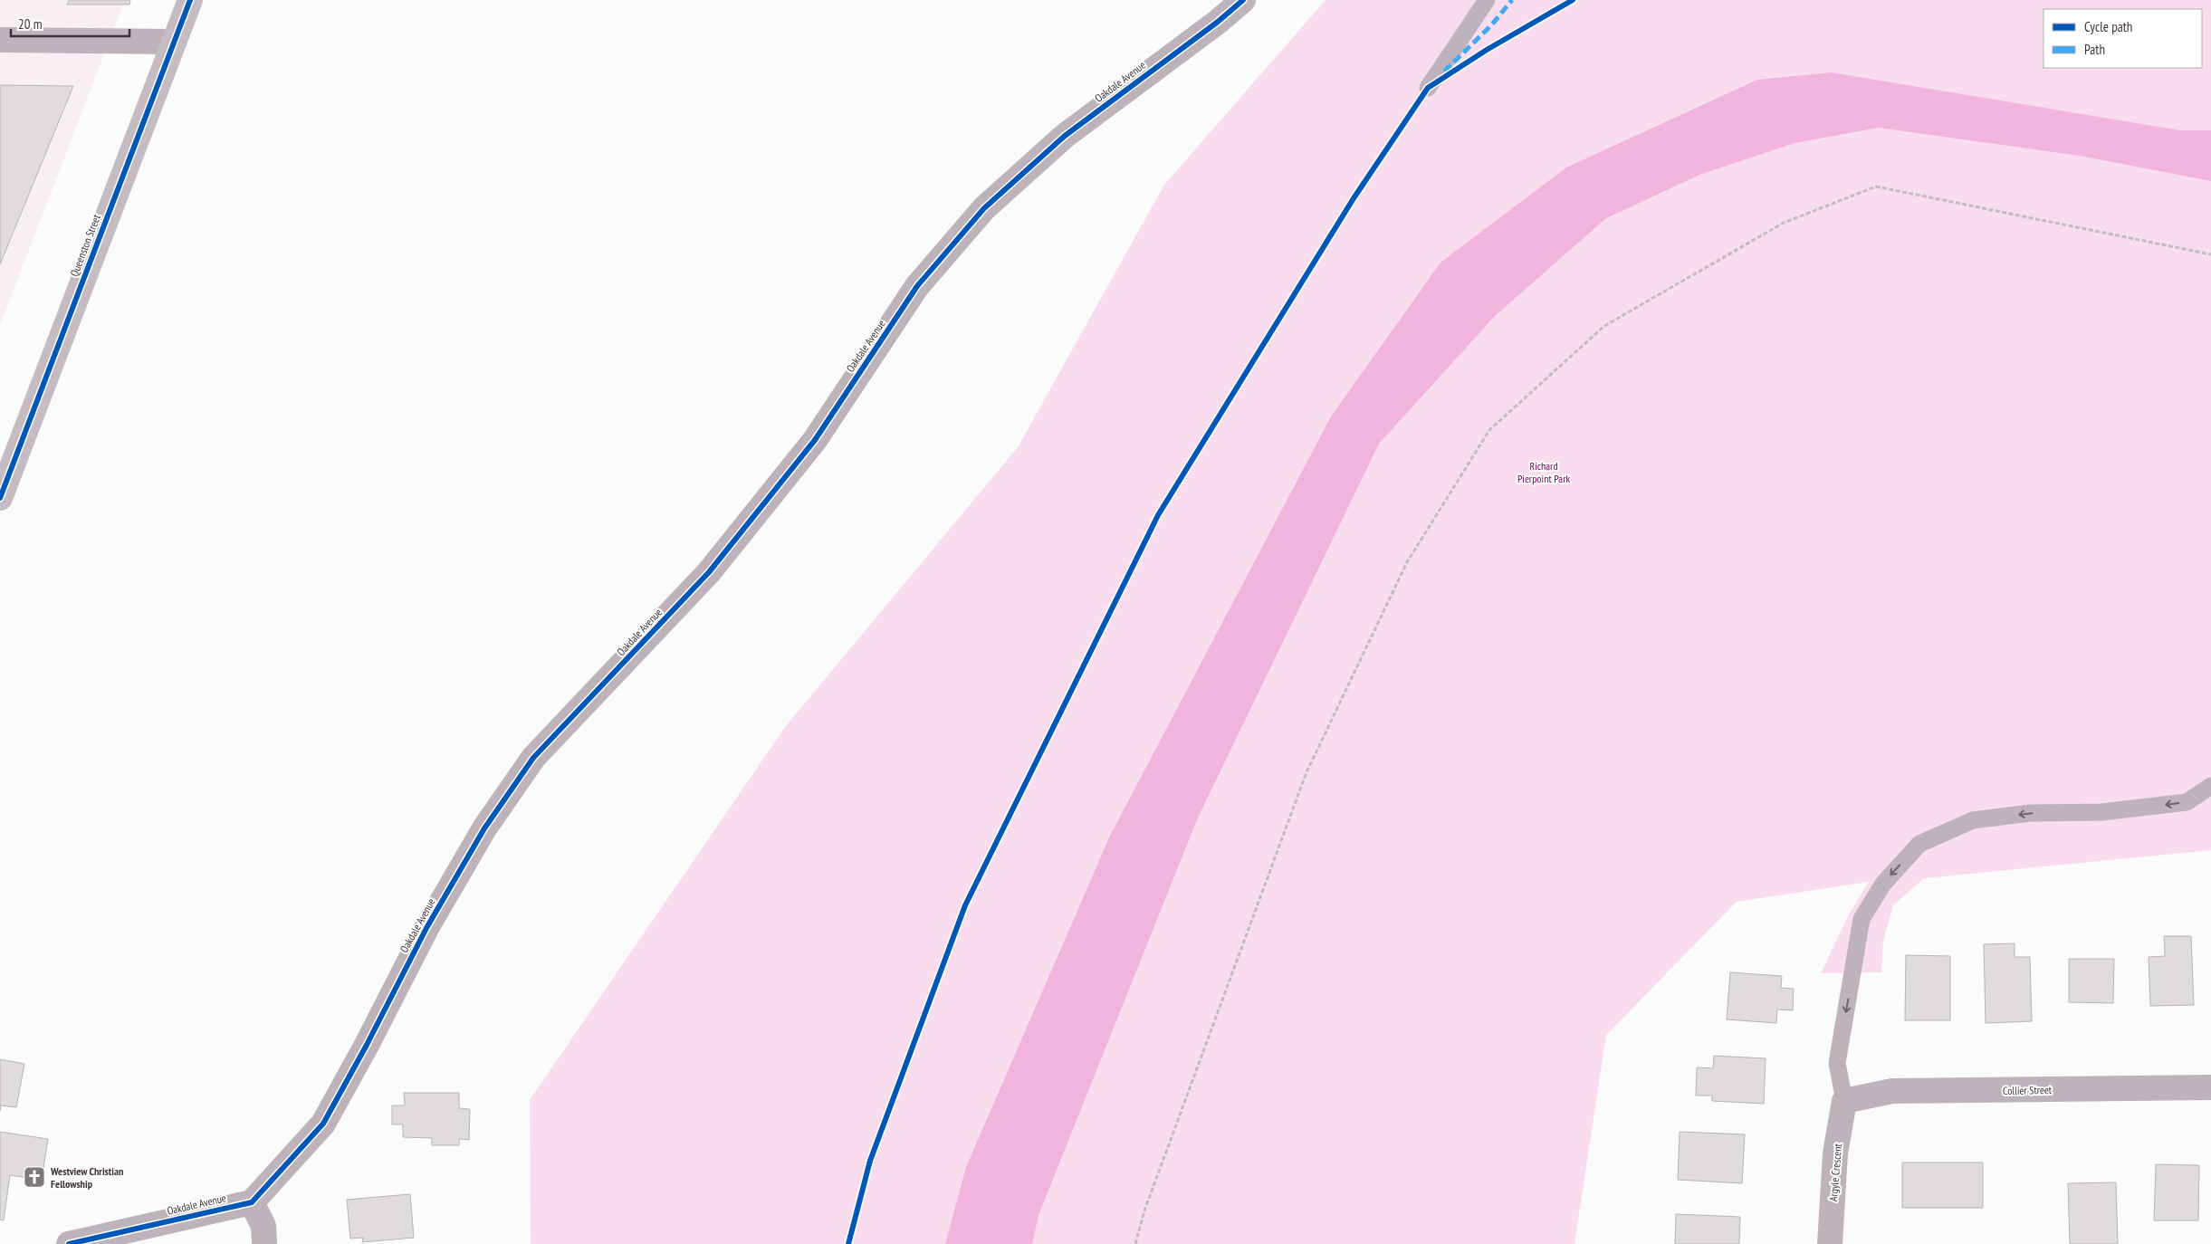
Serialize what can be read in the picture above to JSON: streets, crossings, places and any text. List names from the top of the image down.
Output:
{
  "streets": {
    "main road": ["Queenston Street"],
    "street": ["Oakdale Avenue", "Collier Street", "Argyle Crescent"]
  },
  "crossings": [
    ["Collier Street", "Argyle Crescent"]
  ],
  "parks": ["Richard Pierpoint Park"],
  "places": {
    "church": ["Westview Christian Fellowship"]
  },
  "legend": ["Cycle path", "Path"],
  "scale_bar": "20 m"
}
